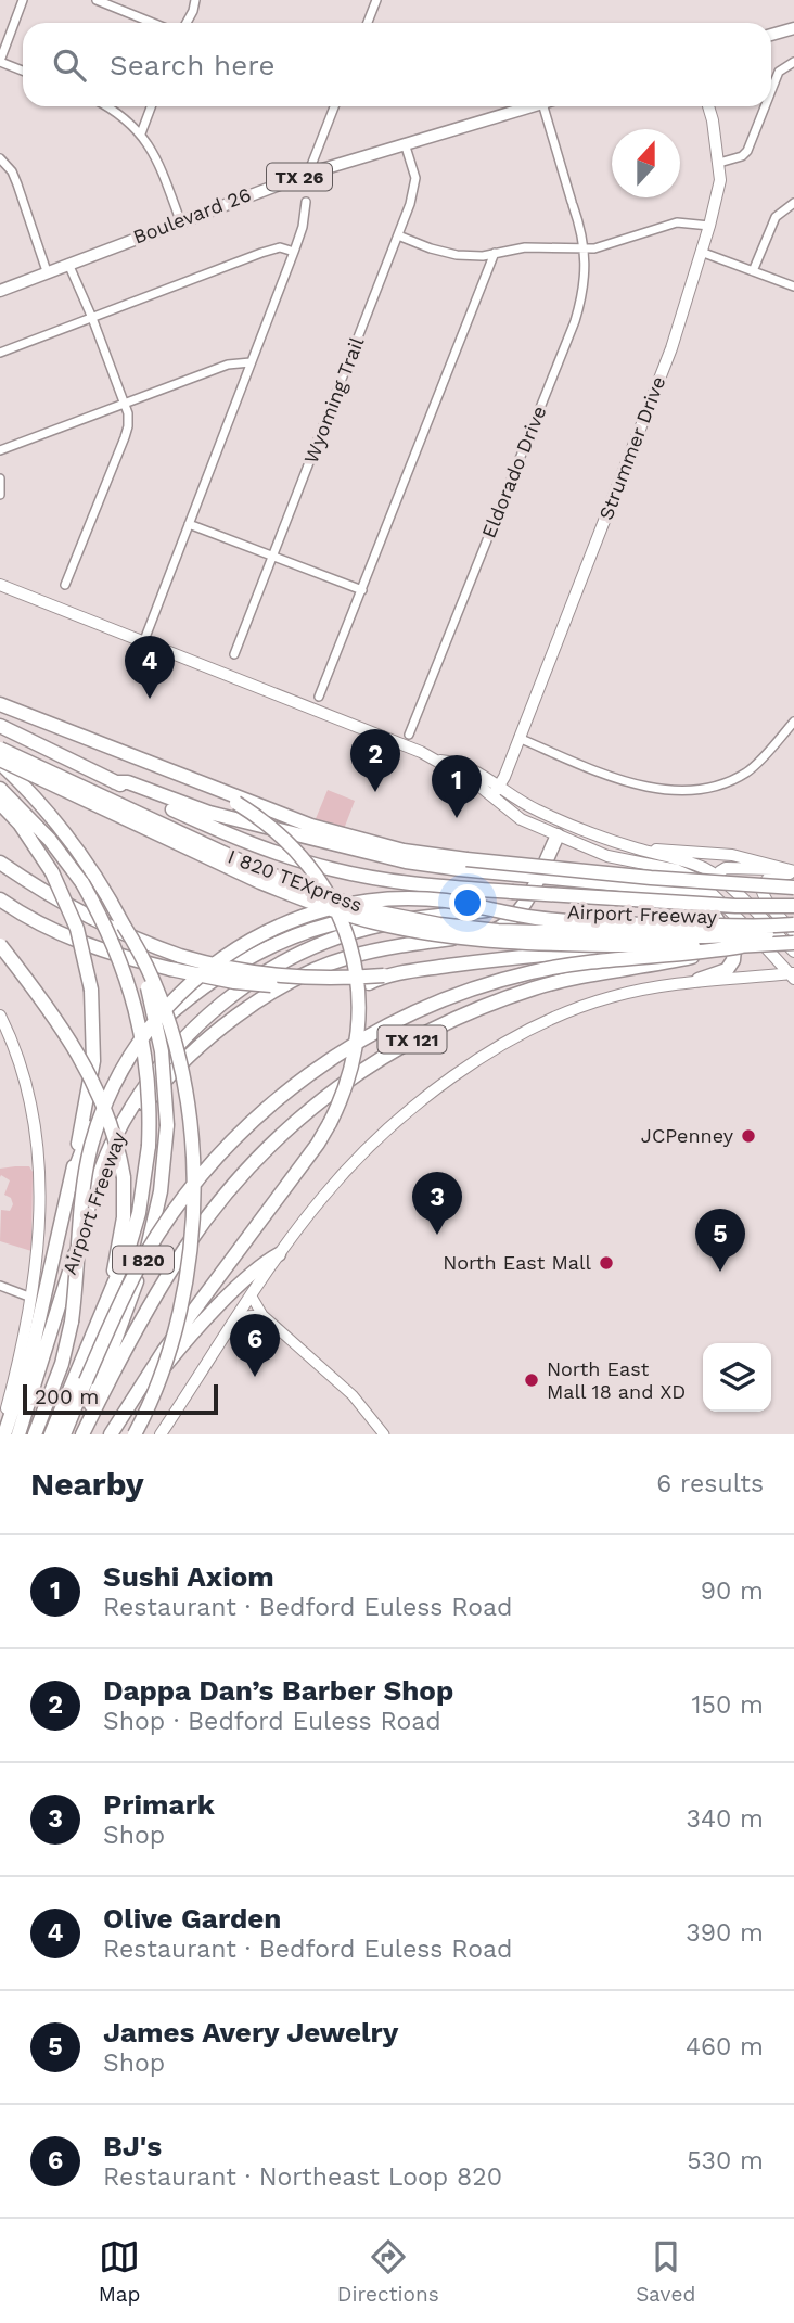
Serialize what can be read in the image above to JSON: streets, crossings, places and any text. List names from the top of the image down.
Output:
{
  "streets": {
    "highway": [
      "I 820 TEXpress",
      "Airport Freeway",
      "TX 121",
      "I 820"
    ],
    "main road": ["TX 26", "Boulevard 26", "Strummer Drive"],
    "street": ["Wyoming Trail", "Eldorado Drive"]
  },
  "crossings": [
    ["Boulevard 26", "Wyoming Trail"],
    ["I 820 TEXpress", "I 820"],
    ["Airport Freeway", "I 820"]
  ],
  "places": ["JCPenney", "North East Mall", "North East Mall 18 and XD"],
  "scale_bar": "200 m",
  "north": "top",
  "page": {
    "search": "Search here",
    "pins": [
      "4",
      "2",
      "1",
      "3",
      "5",
      "6"
    ],
    "scale": "200 m",
    "heading": ["Nearby", "6 results"],
    "list": [
      {
        "mark": "1",
        "name": "Sushi Axiom",
        "note": "Restaurant · Bedford Euless Road",
        "value": "90 m"
      },
      {
        "mark": "2",
        "name": "Dappa Dan’s Barber Shop",
        "note": "Shop · Bedford Euless Road",
        "value": "150 m"
      },
      {
        "mark": "3",
        "name": "Primark",
        "note": "Shop",
        "value": "340 m"
      },
      {
        "mark": "4",
        "name": "Olive Garden",
        "note": "Restaurant · Bedford Euless Road",
        "value": "390 m"
      },
      {
        "mark": "5",
        "name": "James Avery Jewelry",
        "note": "Shop",
        "value": "460 m"
      },
      {
        "mark": "6",
        "name": "BJ's",
        "note": "Restaurant · Northeast Loop 820",
        "value": "530 m"
      }
    ],
    "nav": ["Map", "Directions", "Saved"]
  }
}
